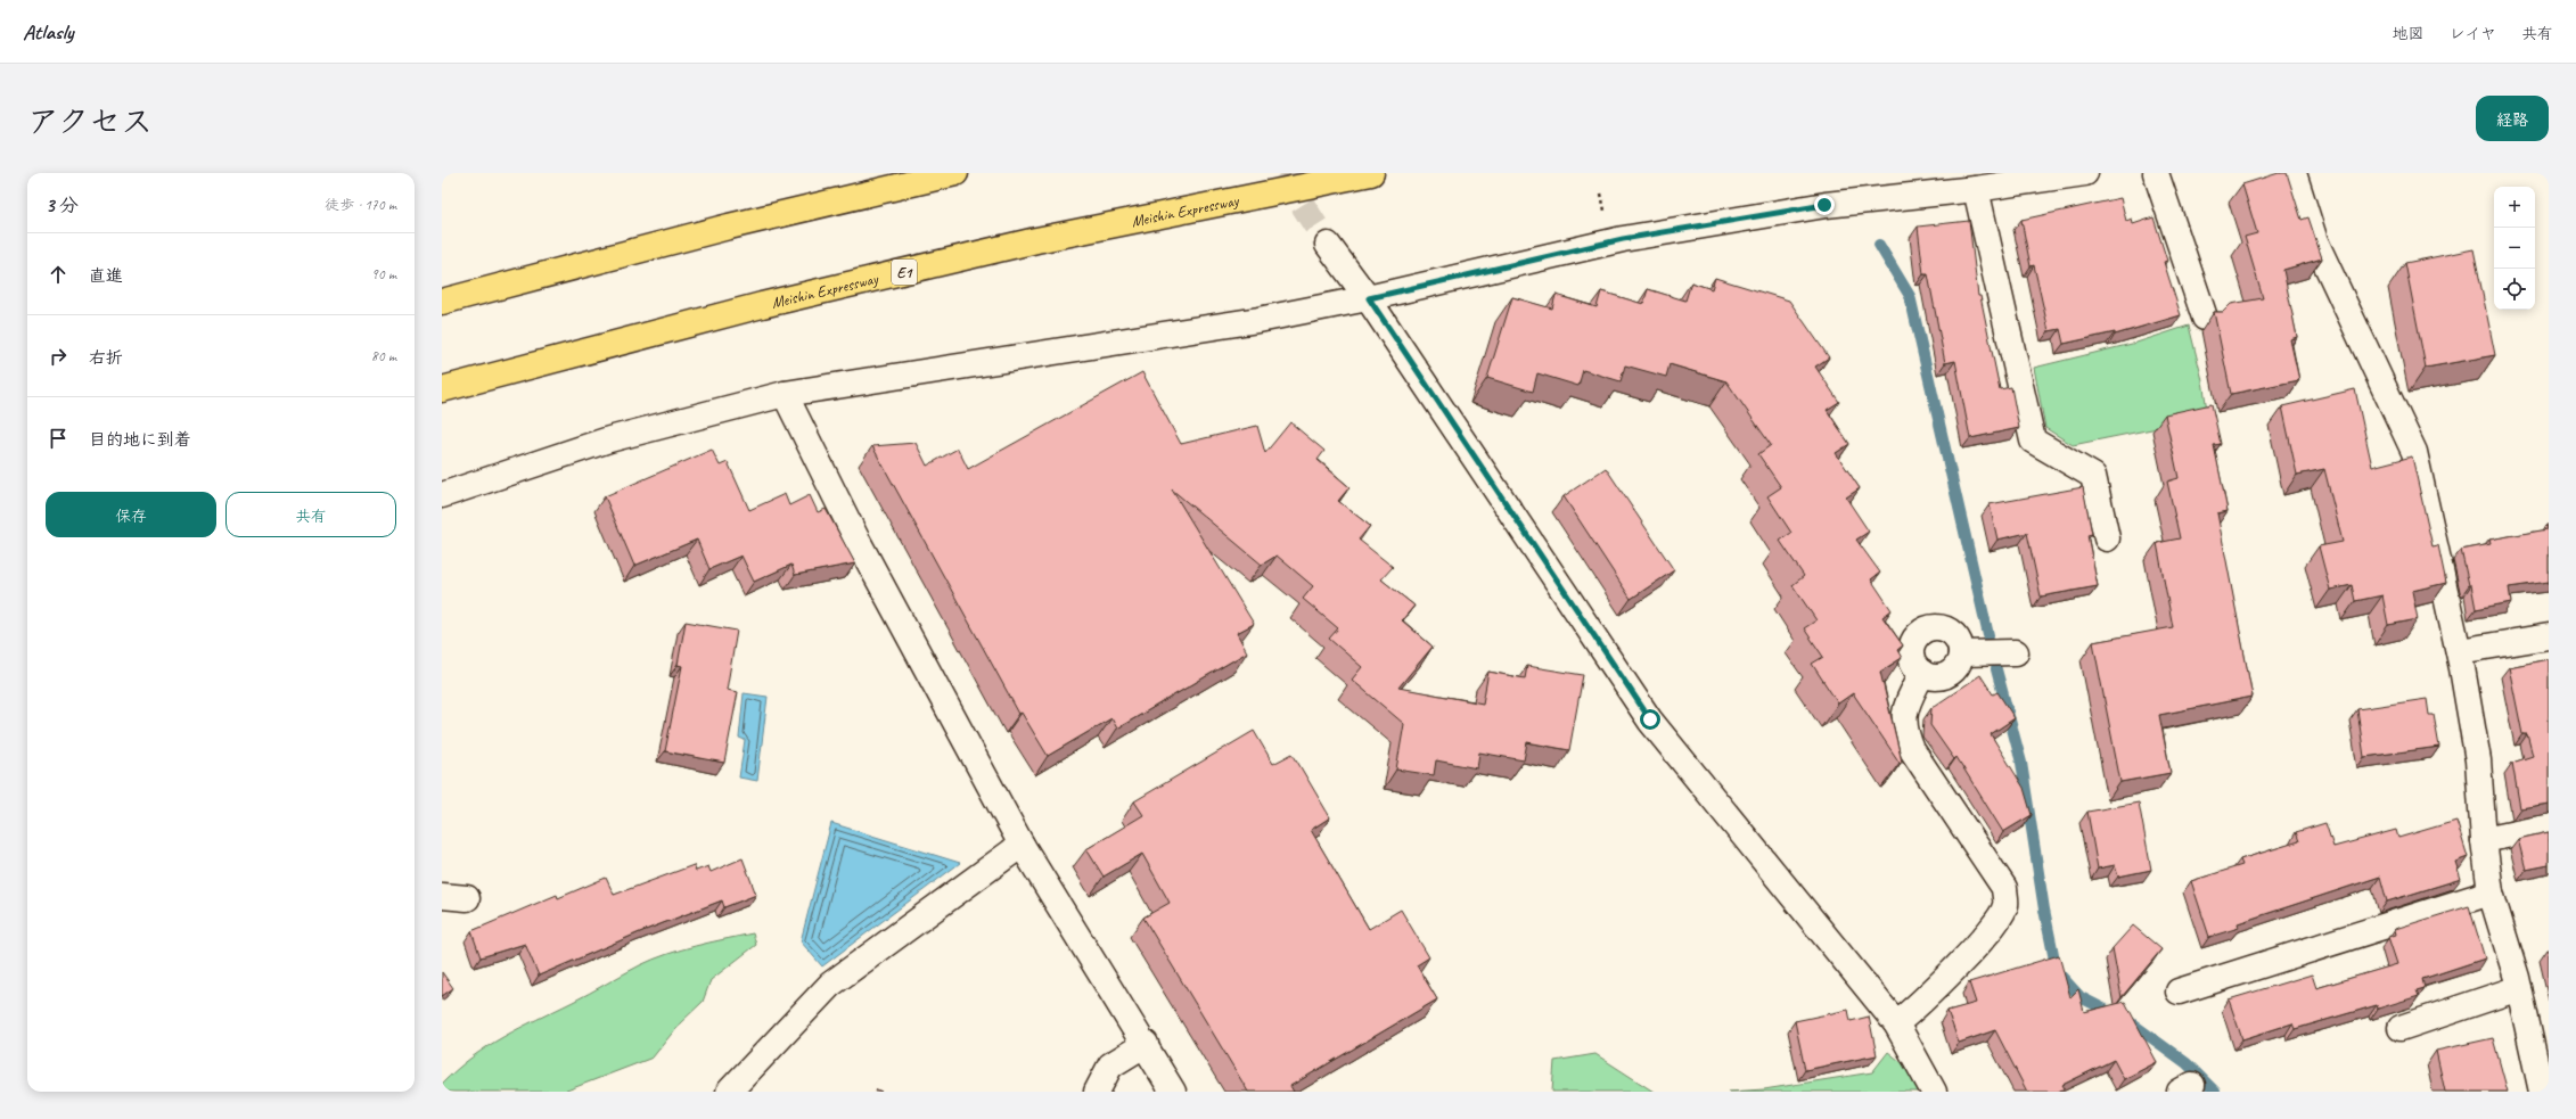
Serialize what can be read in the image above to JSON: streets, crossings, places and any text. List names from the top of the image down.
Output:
{
  "streets": {
    "highway": ["Meishin Expressway", "E1"]
  },
  "page": {
    "header": "Atlasly",
    "nav": ["地図", "レイヤ", "共有"],
    "title": "アクセス",
    "buttons": [
      "経路",
      ["保存", "共有"]
    ],
    "heading": ["3 分", "徒歩 · 170 m"],
    "map_buttons": ["+", "−"],
    "list": [
      ["直進", "90 m"],
      ["右折", "80 m"],
      "目的地に到着"
    ]
  }
}
